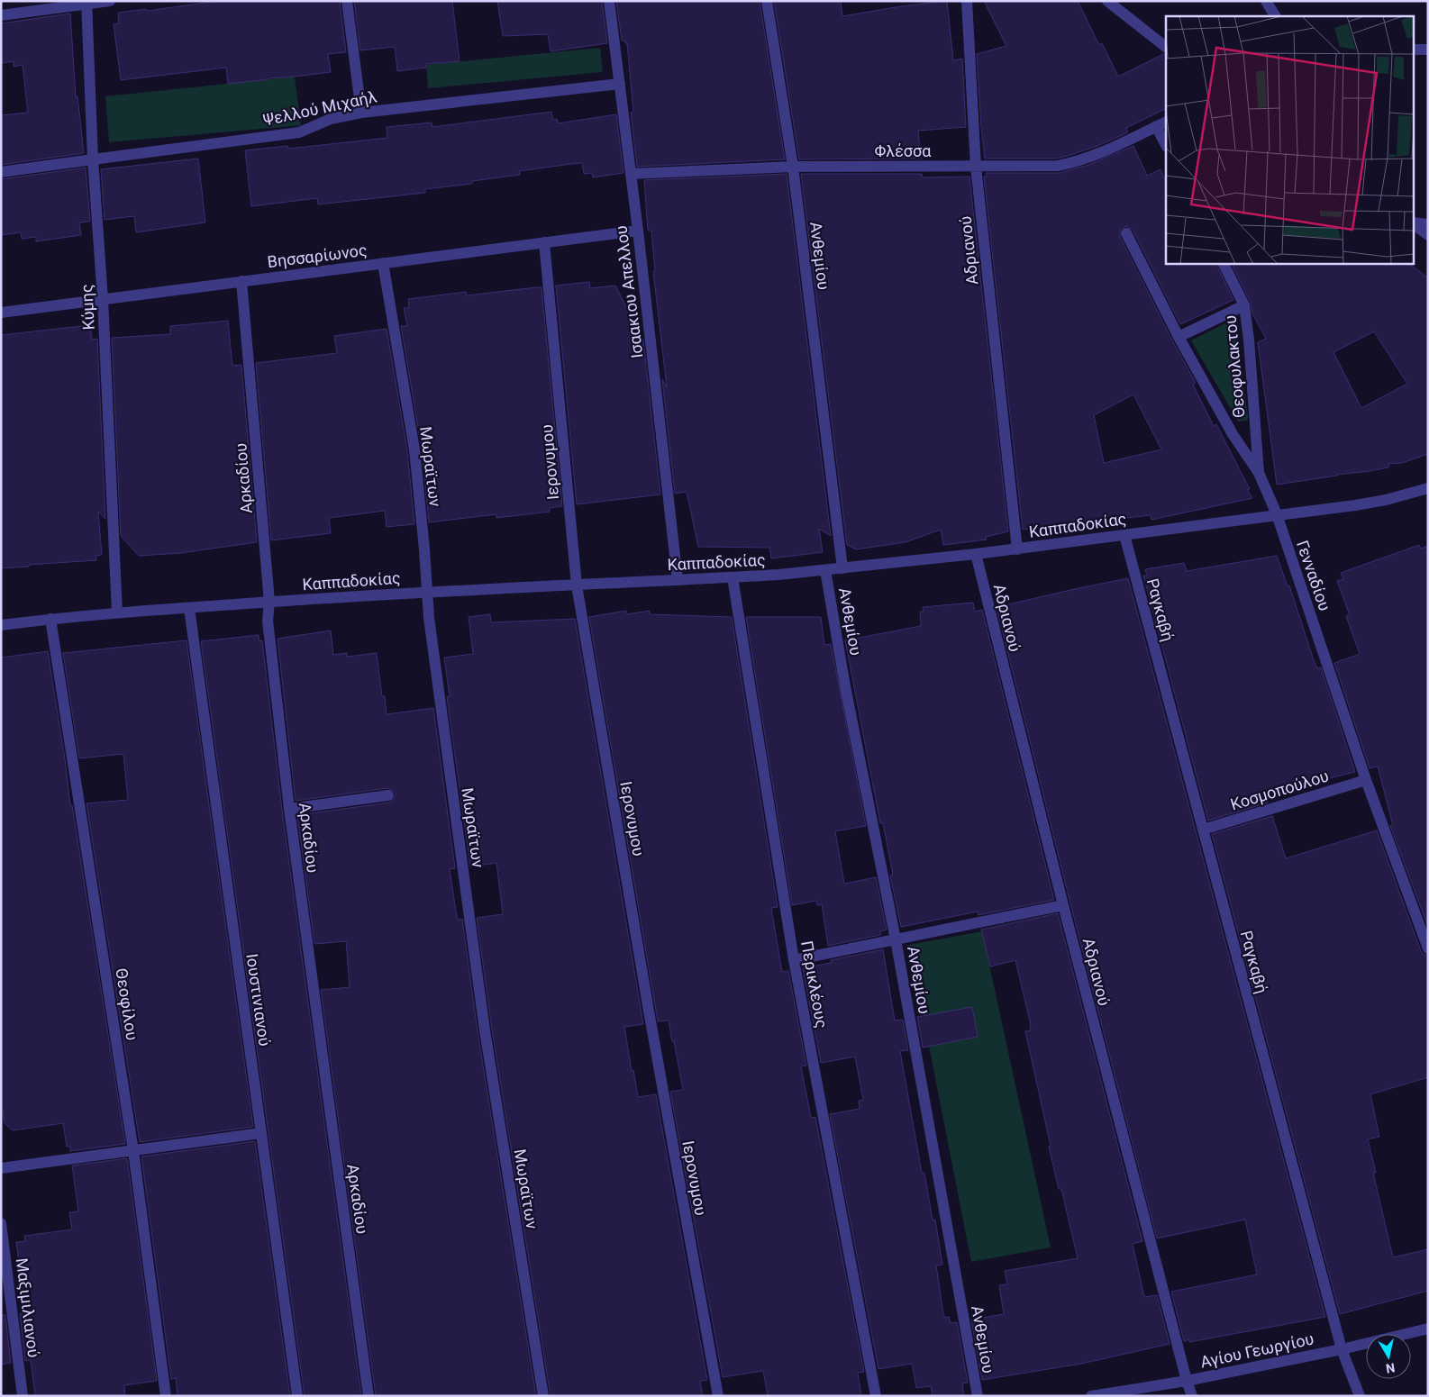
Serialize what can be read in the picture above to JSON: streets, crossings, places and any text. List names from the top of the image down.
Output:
{
  "streets": {
    "street": [
      "Ψελλού Μιχαήλ",
      "Φλέσσα",
      "Αδριανού",
      "Βησσαρίωνος",
      "Ανθεμίου",
      "Ισαακιου Απελλου",
      "Κύμης",
      "Θεοφυλακτου",
      "Ιερονυμου",
      "Μωραϊτων",
      "Αρκαδίου",
      "Καππαδοκίας",
      "Γενναδίου",
      "Ραγκαβή",
      "Κοσμοπούλου",
      "Περικλέους",
      "Ιουστινιανού",
      "Θεοφίλου",
      "Μαξιμιλιανού",
      "Αγίου Γεωργίου"
    ]
  },
  "crossings": [
    ["Ψελλού Μιχαήλ", "Ισαακιου Απελλου"],
    ["Ψελλού Μιχαήλ", "Κύμης"],
    ["Φλέσσα", "Αδριανού"],
    ["Φλέσσα", "Ανθεμίου"],
    ["Φλέσσα", "Ισαακιου Απελλου"],
    ["Αδριανού", "Καππαδοκίας"],
    ["Αδριανού", "Αγίου Γεωργίου"],
    ["Βησσαρίωνος", "Ισαακιου Απελλου"],
    ["Βησσαρίωνος", "Κύμης"],
    ["Βησσαρίωνος", "Ιερονυμου"],
    ["Βησσαρίωνος", "Μωραϊτων"],
    ["Βησσαρίωνος", "Αρκαδίου"],
    ["Ανθεμίου", "Καππαδοκίας"],
    ["Ισαακιου Απελλου", "Καππαδοκίας"],
    ["Κύμης", "Καππαδοκίας"],
    ["Θεοφυλακτου", "Γενναδίου"],
    ["Ιερονυμου", "Καππαδοκίας"],
    ["Μωραϊτων", "Καππαδοκίας"],
    ["Αρκαδίου", "Καππαδοκίας"],
    ["Καππαδοκίας", "Γενναδίου"],
    ["Καππαδοκίας", "Ραγκαβή"],
    ["Καππαδοκίας", "Περικλέους"],
    ["Καππαδοκίας", "Ιουστινιανού"],
    ["Καππαδοκίας", "Θεοφίλου"],
    ["Γενναδίου", "Κοσμοπούλου"],
    ["Ραγκαβή", "Κοσμοπούλου"],
    ["Ραγκαβή", "Αγίου Γεωργίου"]
  ],
  "north": "bottom"
}
